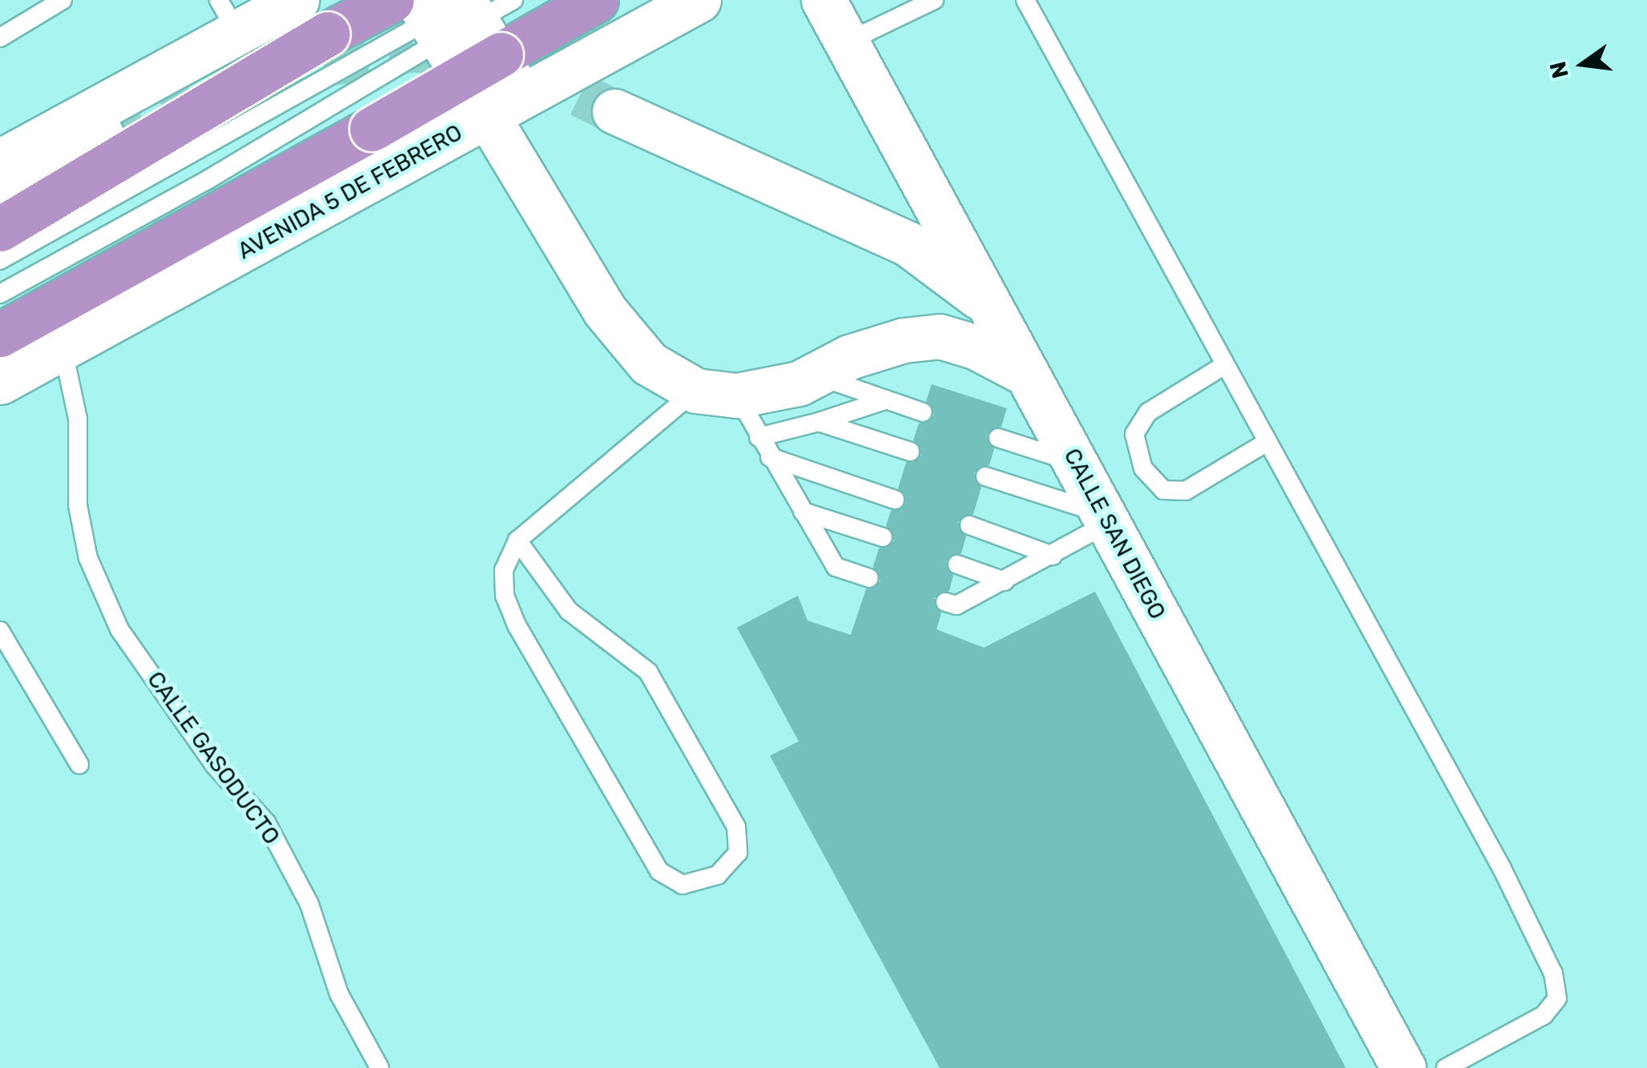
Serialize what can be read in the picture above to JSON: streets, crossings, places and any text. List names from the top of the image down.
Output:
{
  "streets": {
    "highway": ["AVENIDA 5 DE FEBRERO"],
    "main road": ["CALLE SAN DIEGO"],
    "lane": ["CALLE GASODUCTO"]
  },
  "crossings": [
    ["AVENIDA 5 DE FEBRERO", "CALLE GASODUCTO"]
  ],
  "north": "left"
}
